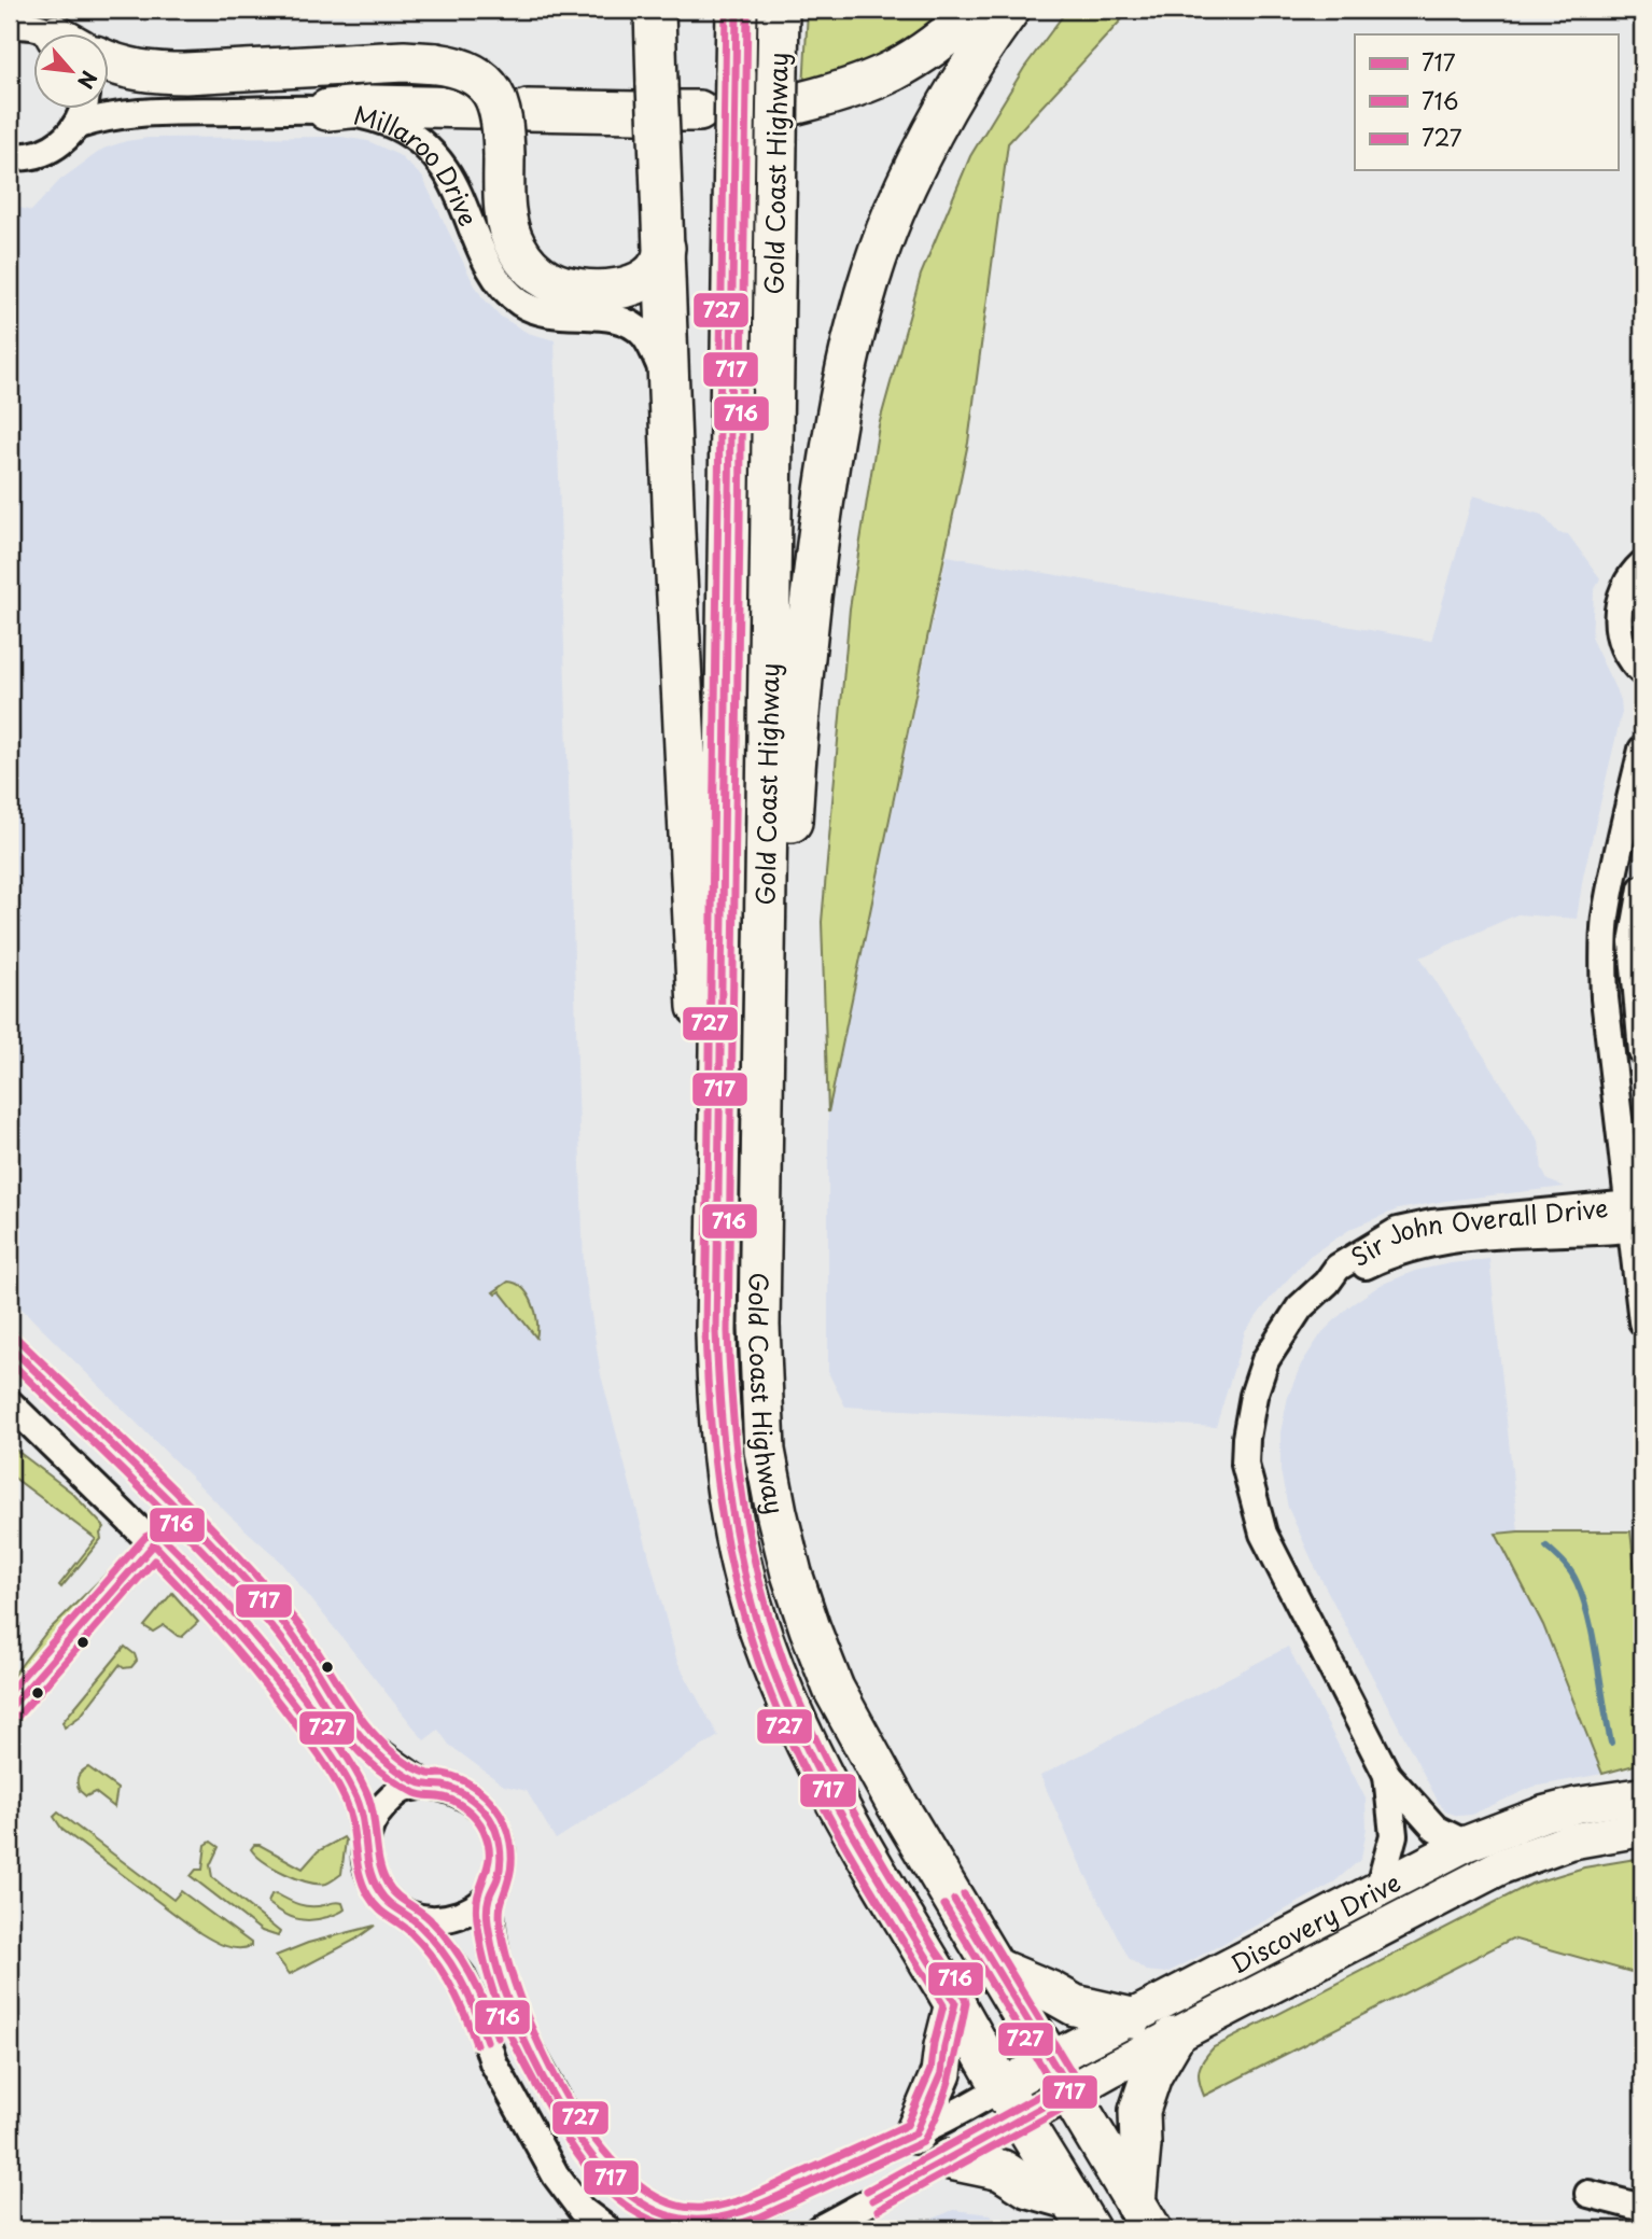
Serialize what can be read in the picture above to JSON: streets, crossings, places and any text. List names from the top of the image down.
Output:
{
  "streets": {
    "highway": ["Gold Coast Highway"],
    "main road": ["Discovery Drive"],
    "street": ["Millaroo Drive", "Sir John Overall Drive"]
  },
  "crossings": [
    ["Gold Coast Highway", "Discovery Drive"],
    ["Sir John Overall Drive", "Discovery Drive"]
  ],
  "lines": ["transit line 717", "transit line 716", "transit line 727"],
  "legend": ["717", "716", "727"],
  "north": "bottom right"
}
